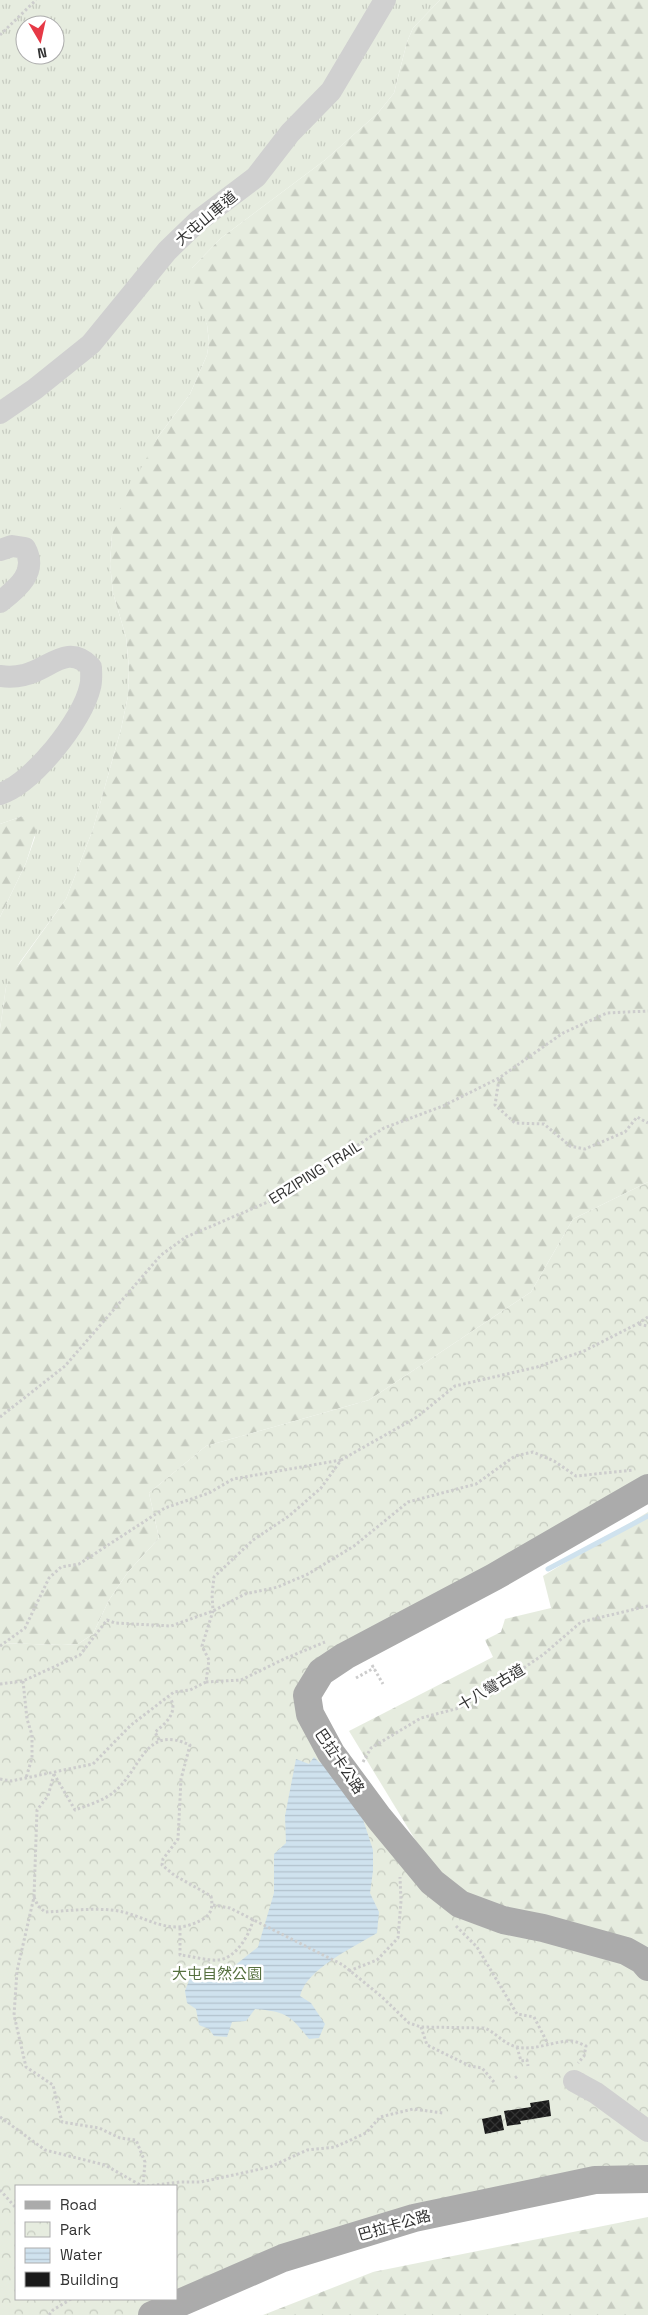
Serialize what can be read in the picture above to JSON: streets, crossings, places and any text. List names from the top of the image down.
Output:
{
  "streets": {
    "main road": ["巴拉卡公路"],
    "lane": ["大屯山車道"],
    "path": ["ERZIPING TRAIL", "十八彎古道"]
  },
  "crossings": [
    ["十八彎古道", "巴拉卡公路"]
  ],
  "parks": ["大屯自然公園"],
  "legend": [
    "Road",
    "Park",
    "Water",
    "Building"
  ],
  "north": "bottom"
}
